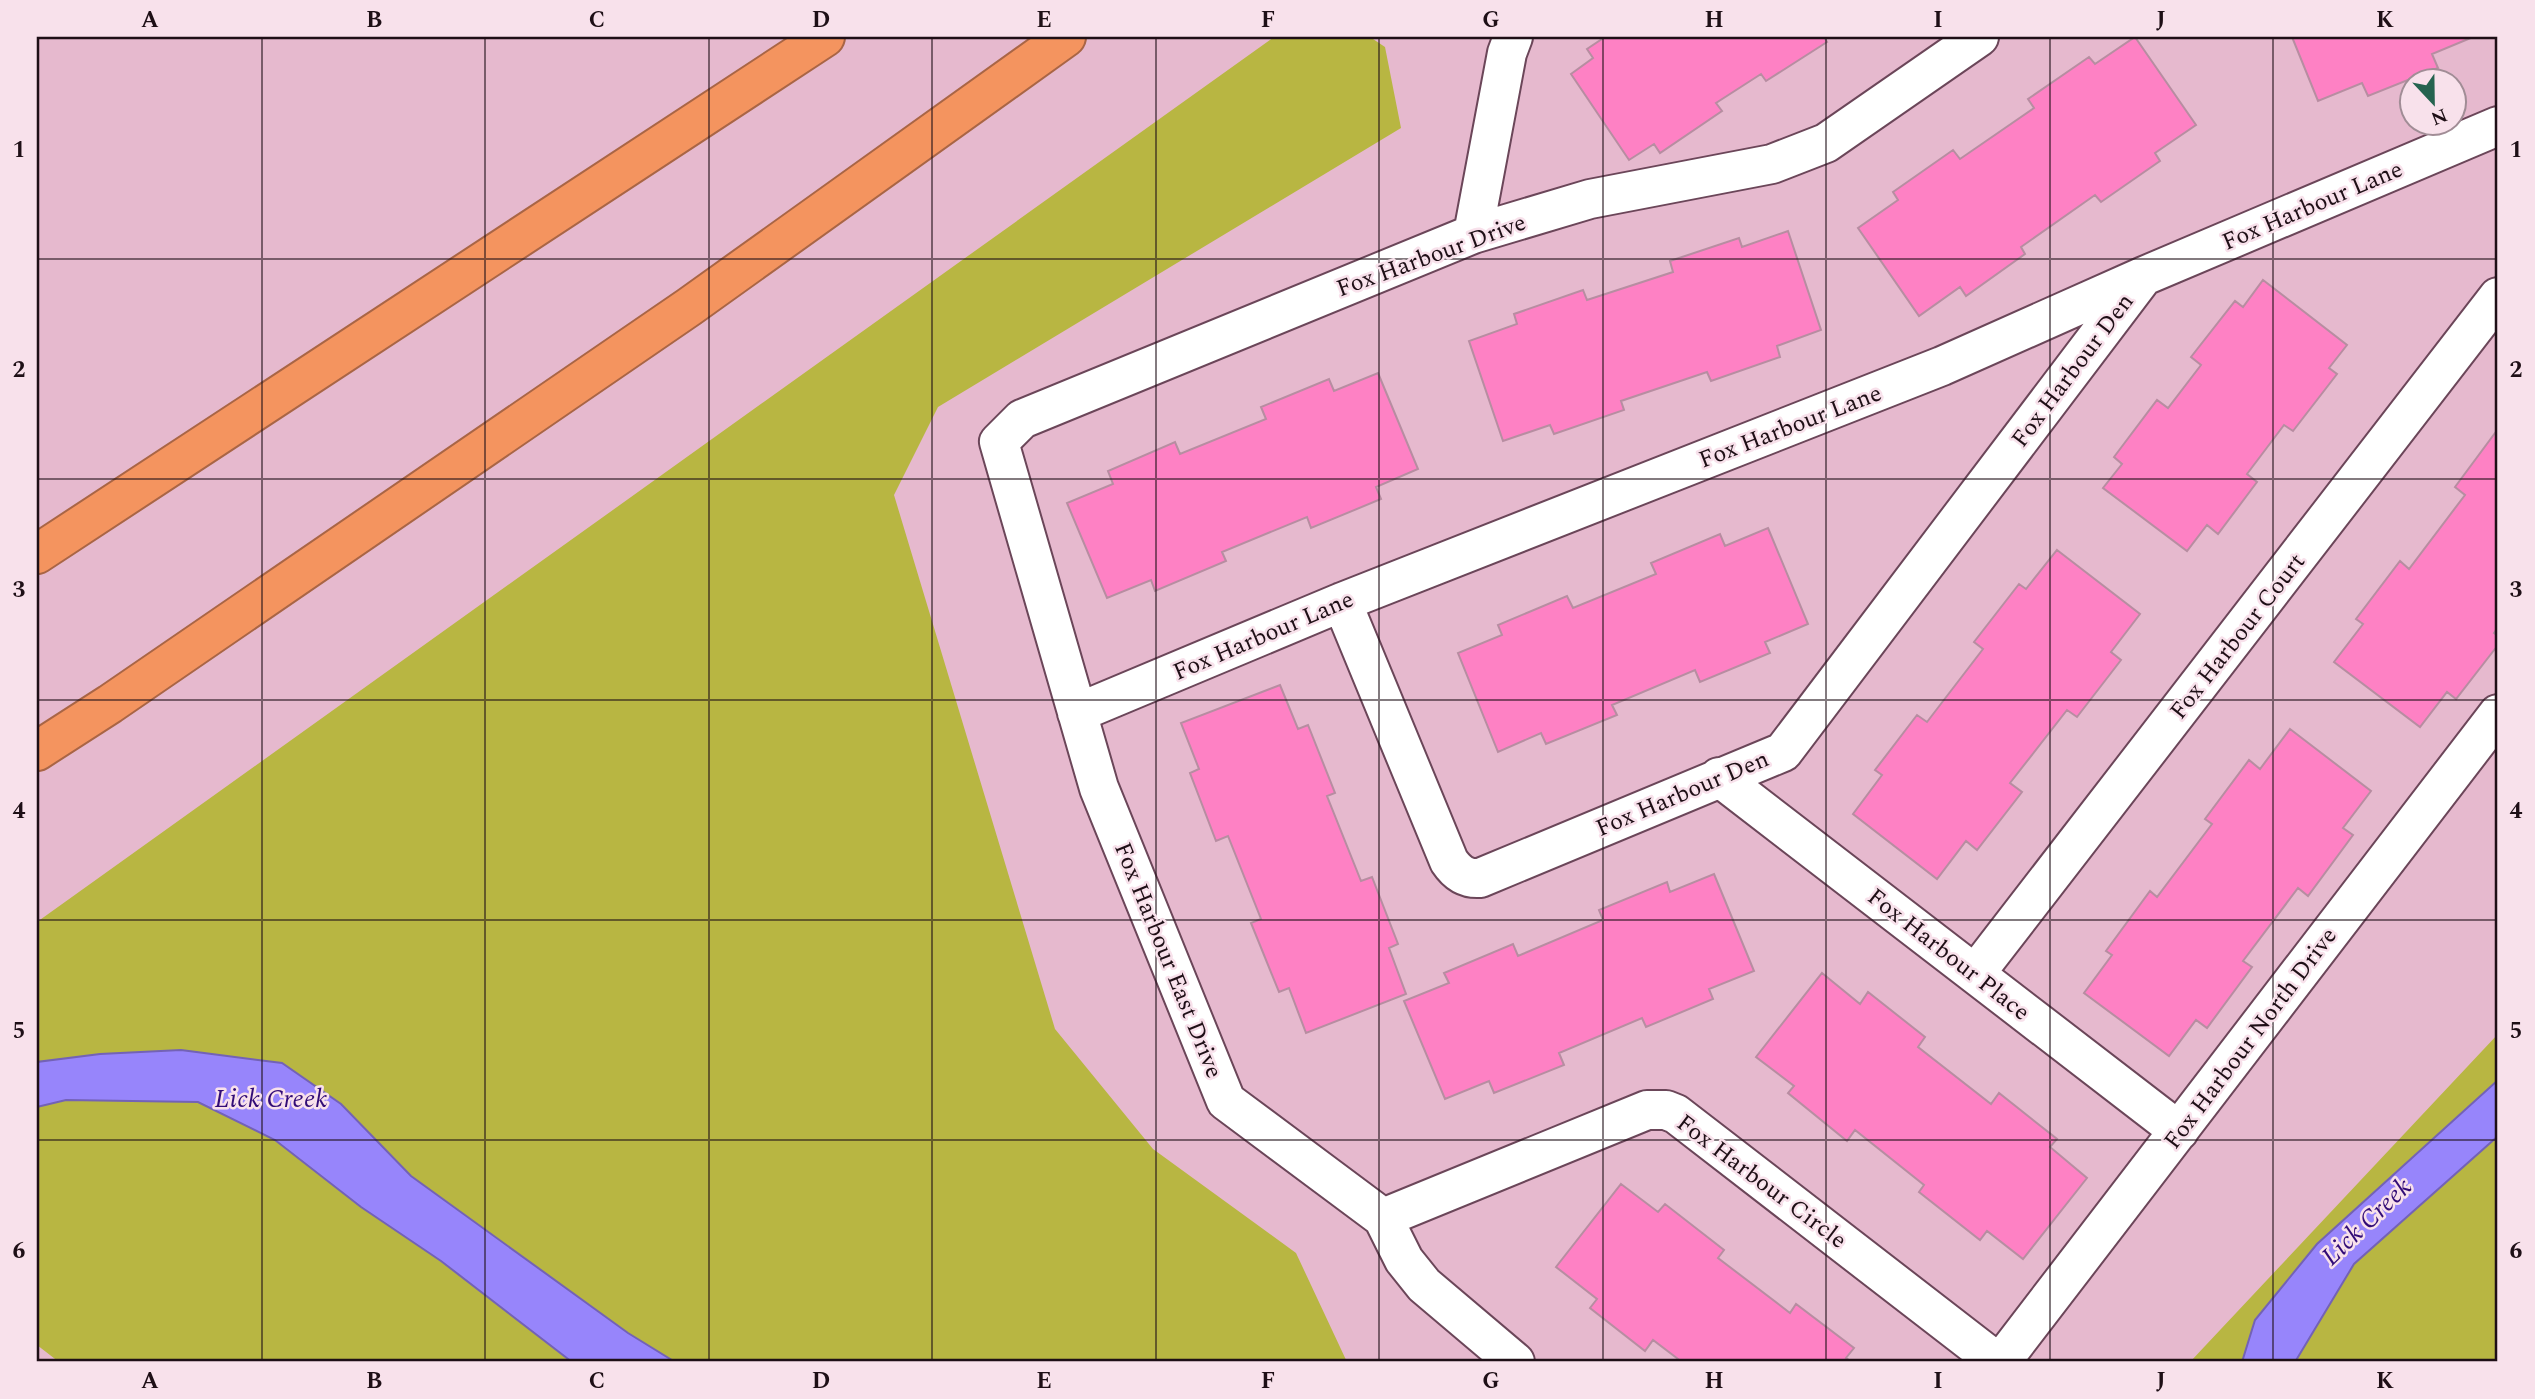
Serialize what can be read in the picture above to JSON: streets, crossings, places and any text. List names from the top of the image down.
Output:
{
  "streets": {
    "street": [
      "Fox Harbour Lane",
      "Fox Harbour Drive",
      "Fox Harbour Den",
      "Fox Harbour Court",
      "Fox Harbour Place",
      "Fox Harbour East Drive",
      "Fox Harbour North Drive",
      "Fox Harbour Circle"
    ]
  },
  "crossings": [
    ["Fox Harbour Lane", "Fox Harbour Den"],
    ["Fox Harbour Lane", "Fox Harbour East Drive"],
    ["Fox Harbour Drive", "Fox Harbour East Drive"],
    ["Fox Harbour Den", "Fox Harbour Place"],
    ["Fox Harbour Court", "Fox Harbour Place"],
    ["Fox Harbour Place", "Fox Harbour North Drive"],
    ["Fox Harbour East Drive", "Fox Harbour Circle"],
    ["Fox Harbour North Drive", "Fox Harbour Circle"]
  ],
  "water": ["Lick Creek"],
  "north": "bottom",
  "grid": {
    "columns": [
      "A",
      "B",
      "C",
      "D",
      "E",
      "F",
      "G",
      "H",
      "I",
      "J",
      "K"
    ],
    "rows": [
      "1",
      "2",
      "3",
      "4",
      "5",
      "6"
    ]
  }
}
